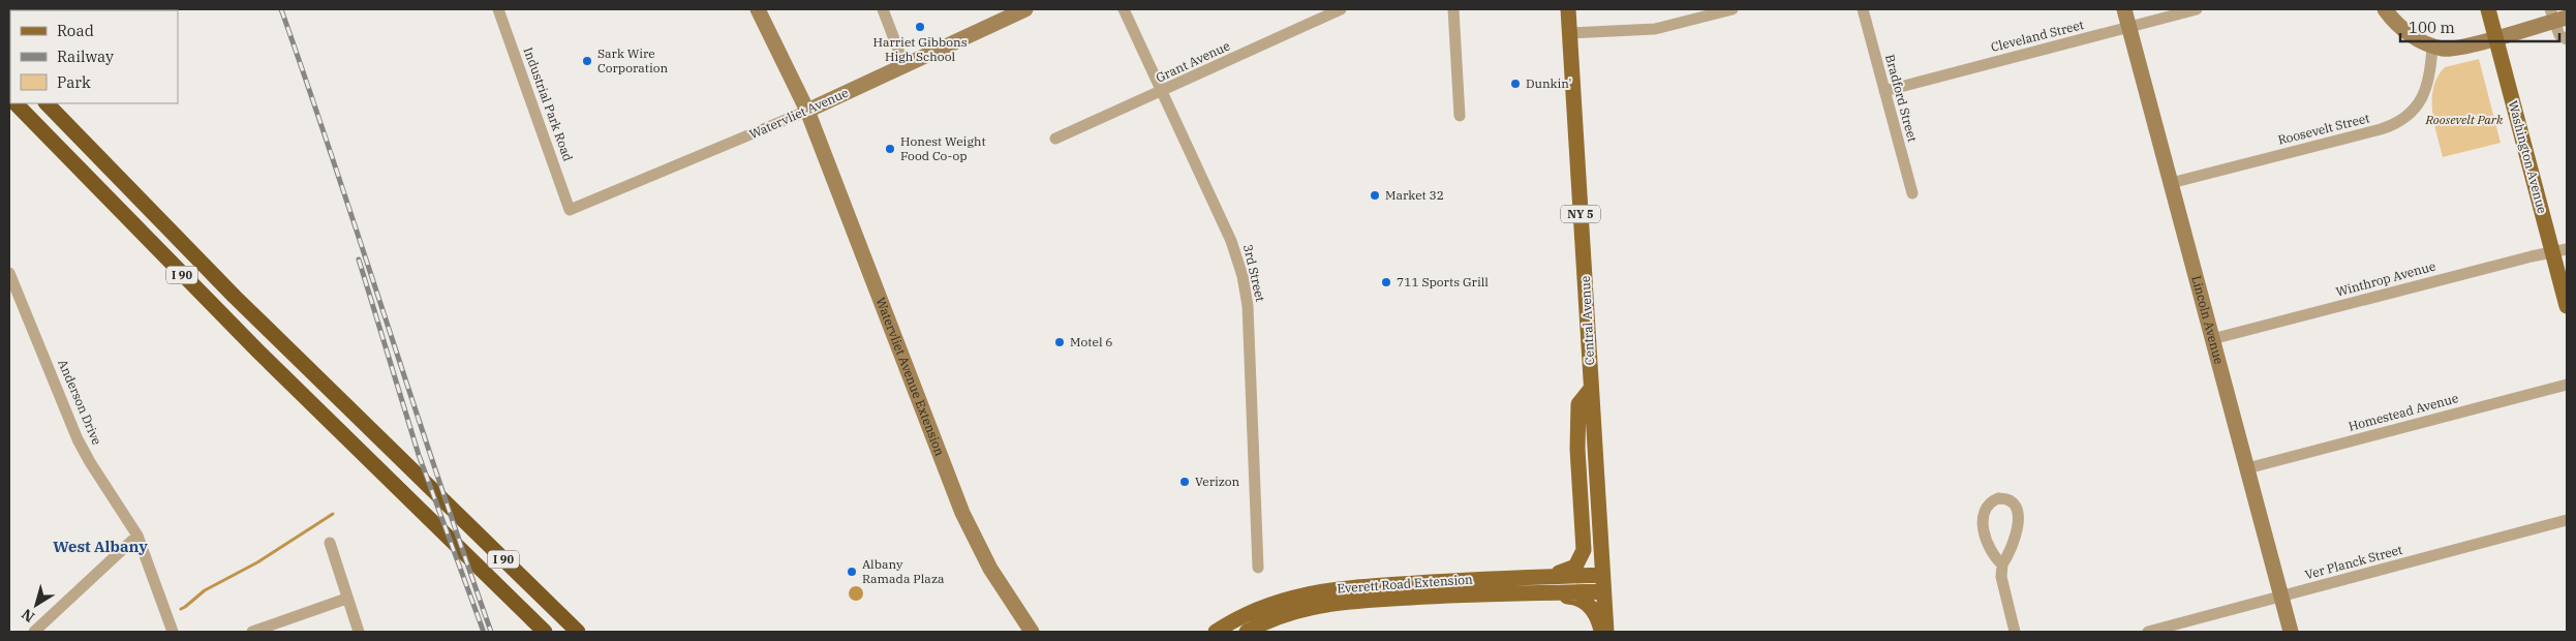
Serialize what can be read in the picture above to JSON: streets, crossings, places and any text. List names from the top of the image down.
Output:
{
  "streets": {
    "highway": ["I 90"],
    "main road": [
      "Washington Avenue",
      "NY 5",
      "Central Avenue",
      "Everett Road Extension"
    ],
    "street": [
      "Cleveland Street",
      "Grant Avenue",
      "Bradford Street",
      "Industrial Park Road",
      "Watervliet Avenue",
      "Roosevelt Street",
      "3rd Street",
      "Winthrop Avenue",
      "Lincoln Avenue",
      "Watervliet Avenue Extension",
      "Anderson Drive",
      "Homestead Avenue",
      "Ver Planck Street"
    ]
  },
  "crossings": [
    ["Cleveland Street", "Bradford Street"],
    ["Cleveland Street", "Lincoln Avenue"],
    ["Grant Avenue", "3rd Street"],
    ["Industrial Park Road", "Watervliet Avenue"],
    ["Watervliet Avenue", "Watervliet Avenue Extension"],
    ["Roosevelt Street", "Lincoln Avenue"],
    ["Washington Avenue", "Winthrop Avenue"],
    ["Winthrop Avenue", "Lincoln Avenue"],
    ["Central Avenue", "Everett Road Extension"],
    ["Lincoln Avenue", "Homestead Avenue"],
    ["Lincoln Avenue", "Ver Planck Street"]
  ],
  "districts": ["West Albany"],
  "parks": ["Roosevelt Park"],
  "places": [
    "Harriet Gibbons High School",
    "Sark Wire Corporation",
    "Dunkin'",
    "Honest Weight Food Co-op",
    "Market 32",
    "711 Sports Grill",
    "Motel 6",
    "Verizon",
    "Albany Ramada Plaza"
  ],
  "legend": ["Road", "Railway", "Park"],
  "scale_bar": "100 m",
  "north": "bottom left"
}
